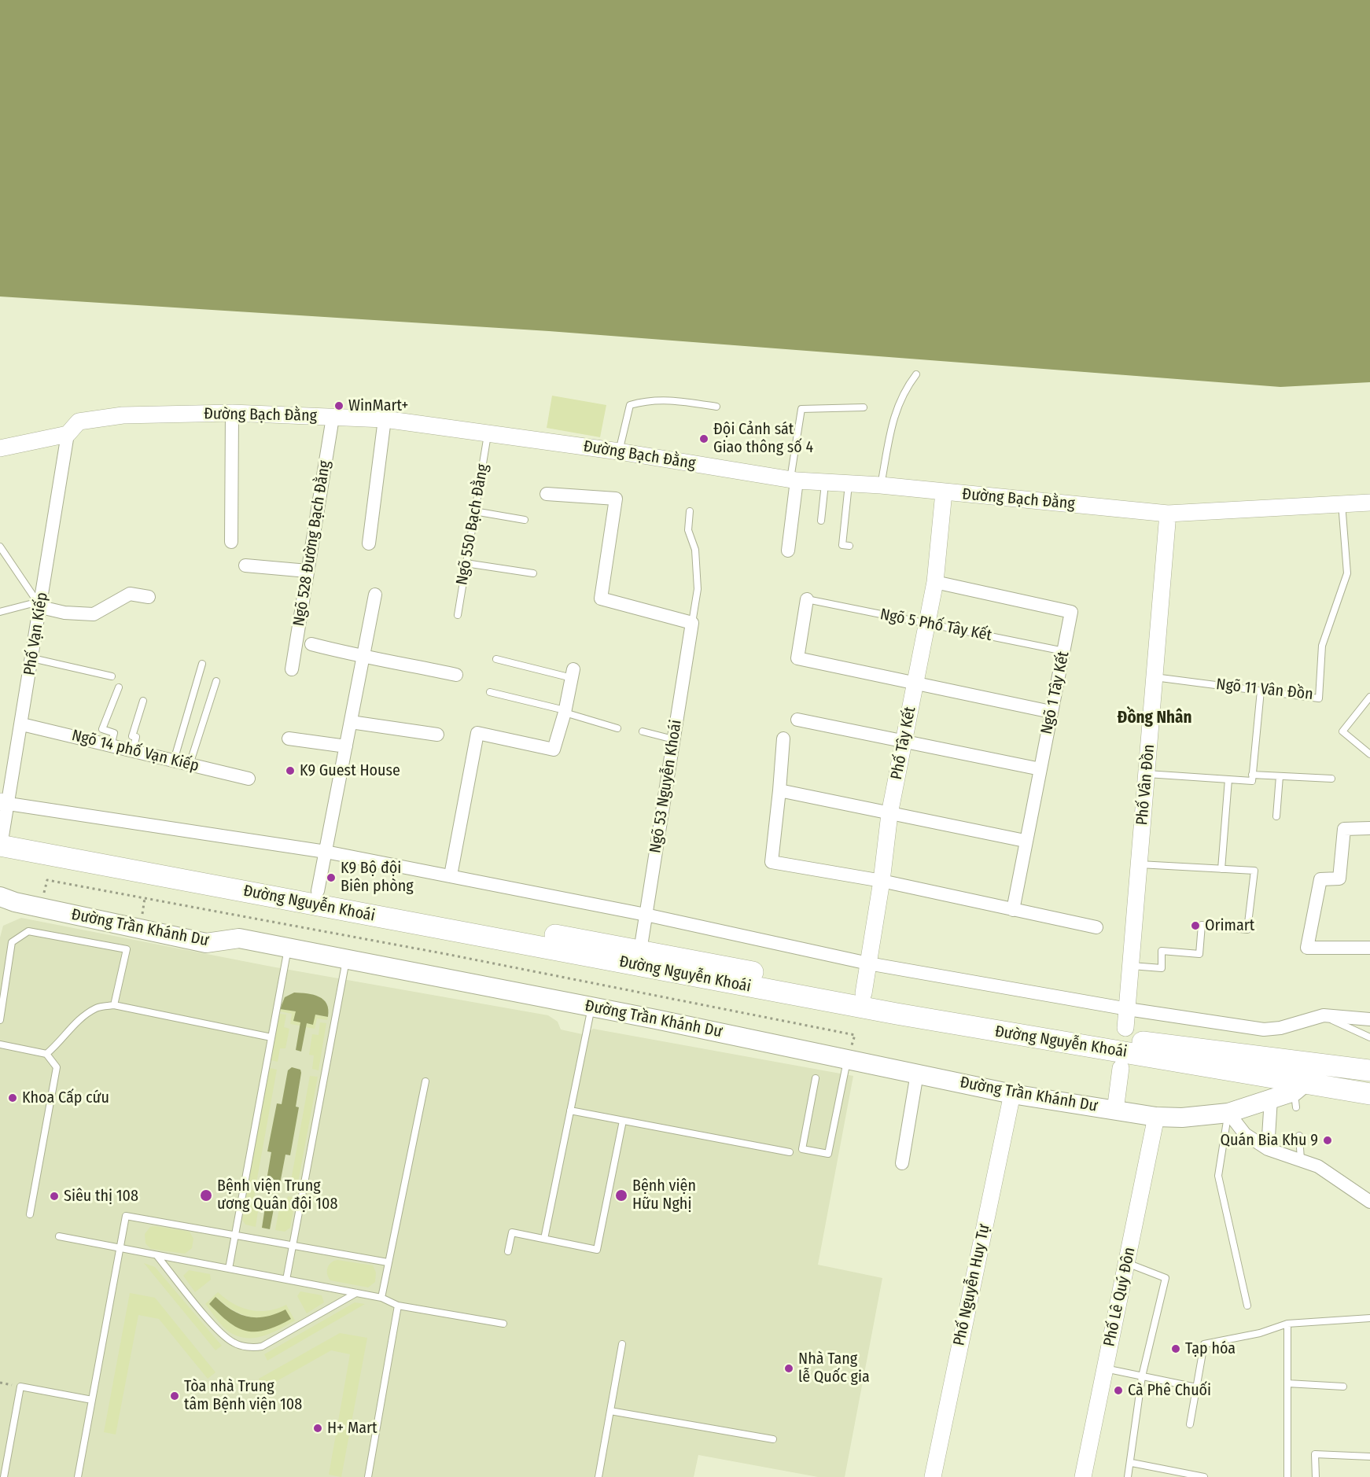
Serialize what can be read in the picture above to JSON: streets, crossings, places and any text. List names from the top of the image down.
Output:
{
  "streets": {
    "main road": ["Đường Nguyễn Khoái", "Đường Trần Khánh Dư"],
    "street": [
      "Đường Bạch Đằng",
      "Ngõ 528 Đường Bạch Đằng",
      "Phố Vạn Kiếp",
      "Ngõ 1 Tây Kết",
      "Phố Tây Kết",
      "Ngõ 14 phố Vạn Kiếp",
      "Phố Vân Đồn",
      "Ngõ 53 Nguyễn Khoái",
      "Phố Nguyễn Huy Tự",
      "Phố Lê Quý Đôn"
    ],
    "lane": ["Ngõ 550 Bạch Đằng", "Ngõ 5 Phố Tây Kết", "Ngõ 11 Vân Đồn"]
  },
  "crossings": [
    ["Đường Bạch Đằng", "Ngõ 550 Bạch Đằng"],
    ["Đường Bạch Đằng", "Ngõ 528 Đường Bạch Đằng"],
    ["Đường Bạch Đằng", "Phố Vạn Kiếp"],
    ["Đường Bạch Đằng", "Ngõ 11 Vân Đồn"],
    ["Đường Bạch Đằng", "Phố Tây Kết"],
    ["Đường Bạch Đằng", "Phố Vân Đồn"],
    ["Ngõ 5 Phố Tây Kết", "Ngõ 1 Tây Kết"],
    ["Ngõ 5 Phố Tây Kết", "Phố Tây Kết"],
    ["Phố Vạn Kiếp", "Ngõ 14 phố Vạn Kiếp"],
    ["Phố Vạn Kiếp", "Đường Nguyễn Khoái"],
    ["Ngõ 11 Vân Đồn", "Phố Vân Đồn"],
    ["Ngõ 1 Tây Kết", "Phố Tây Kết"],
    ["Phố Tây Kết", "Đường Nguyễn Khoái"],
    ["Ngõ 53 Nguyễn Khoái", "Đường Nguyễn Khoái"],
    ["Đường Nguyễn Khoái", "Đường Trần Khánh Dư"],
    ["Đường Trần Khánh Dư", "Phố Nguyễn Huy Tự"],
    ["Đường Trần Khánh Dư", "Phố Lê Quý Đôn"]
  ],
  "districts": ["Đồng Nhân"],
  "places": [
    "WinMart+",
    "Đội Cảnh sát Giao thông số 4",
    "K9 Guest House",
    "K9 Bộ đội Biên phòng",
    "Orimart",
    "Khoa Cấp cứu",
    "Quán Bia Khu 9",
    "Bệnh viện Trung ương Quân đội 108",
    "Bệnh viện Hữu Nghị",
    "Siêu thị 108",
    "Tạp hóa",
    "Nhà Tang lễ Quốc gia",
    "Cà Phê Chuối",
    "Tòa nhà Trung tâm Bệnh viện 108",
    "H+ Mart"
  ]
}
